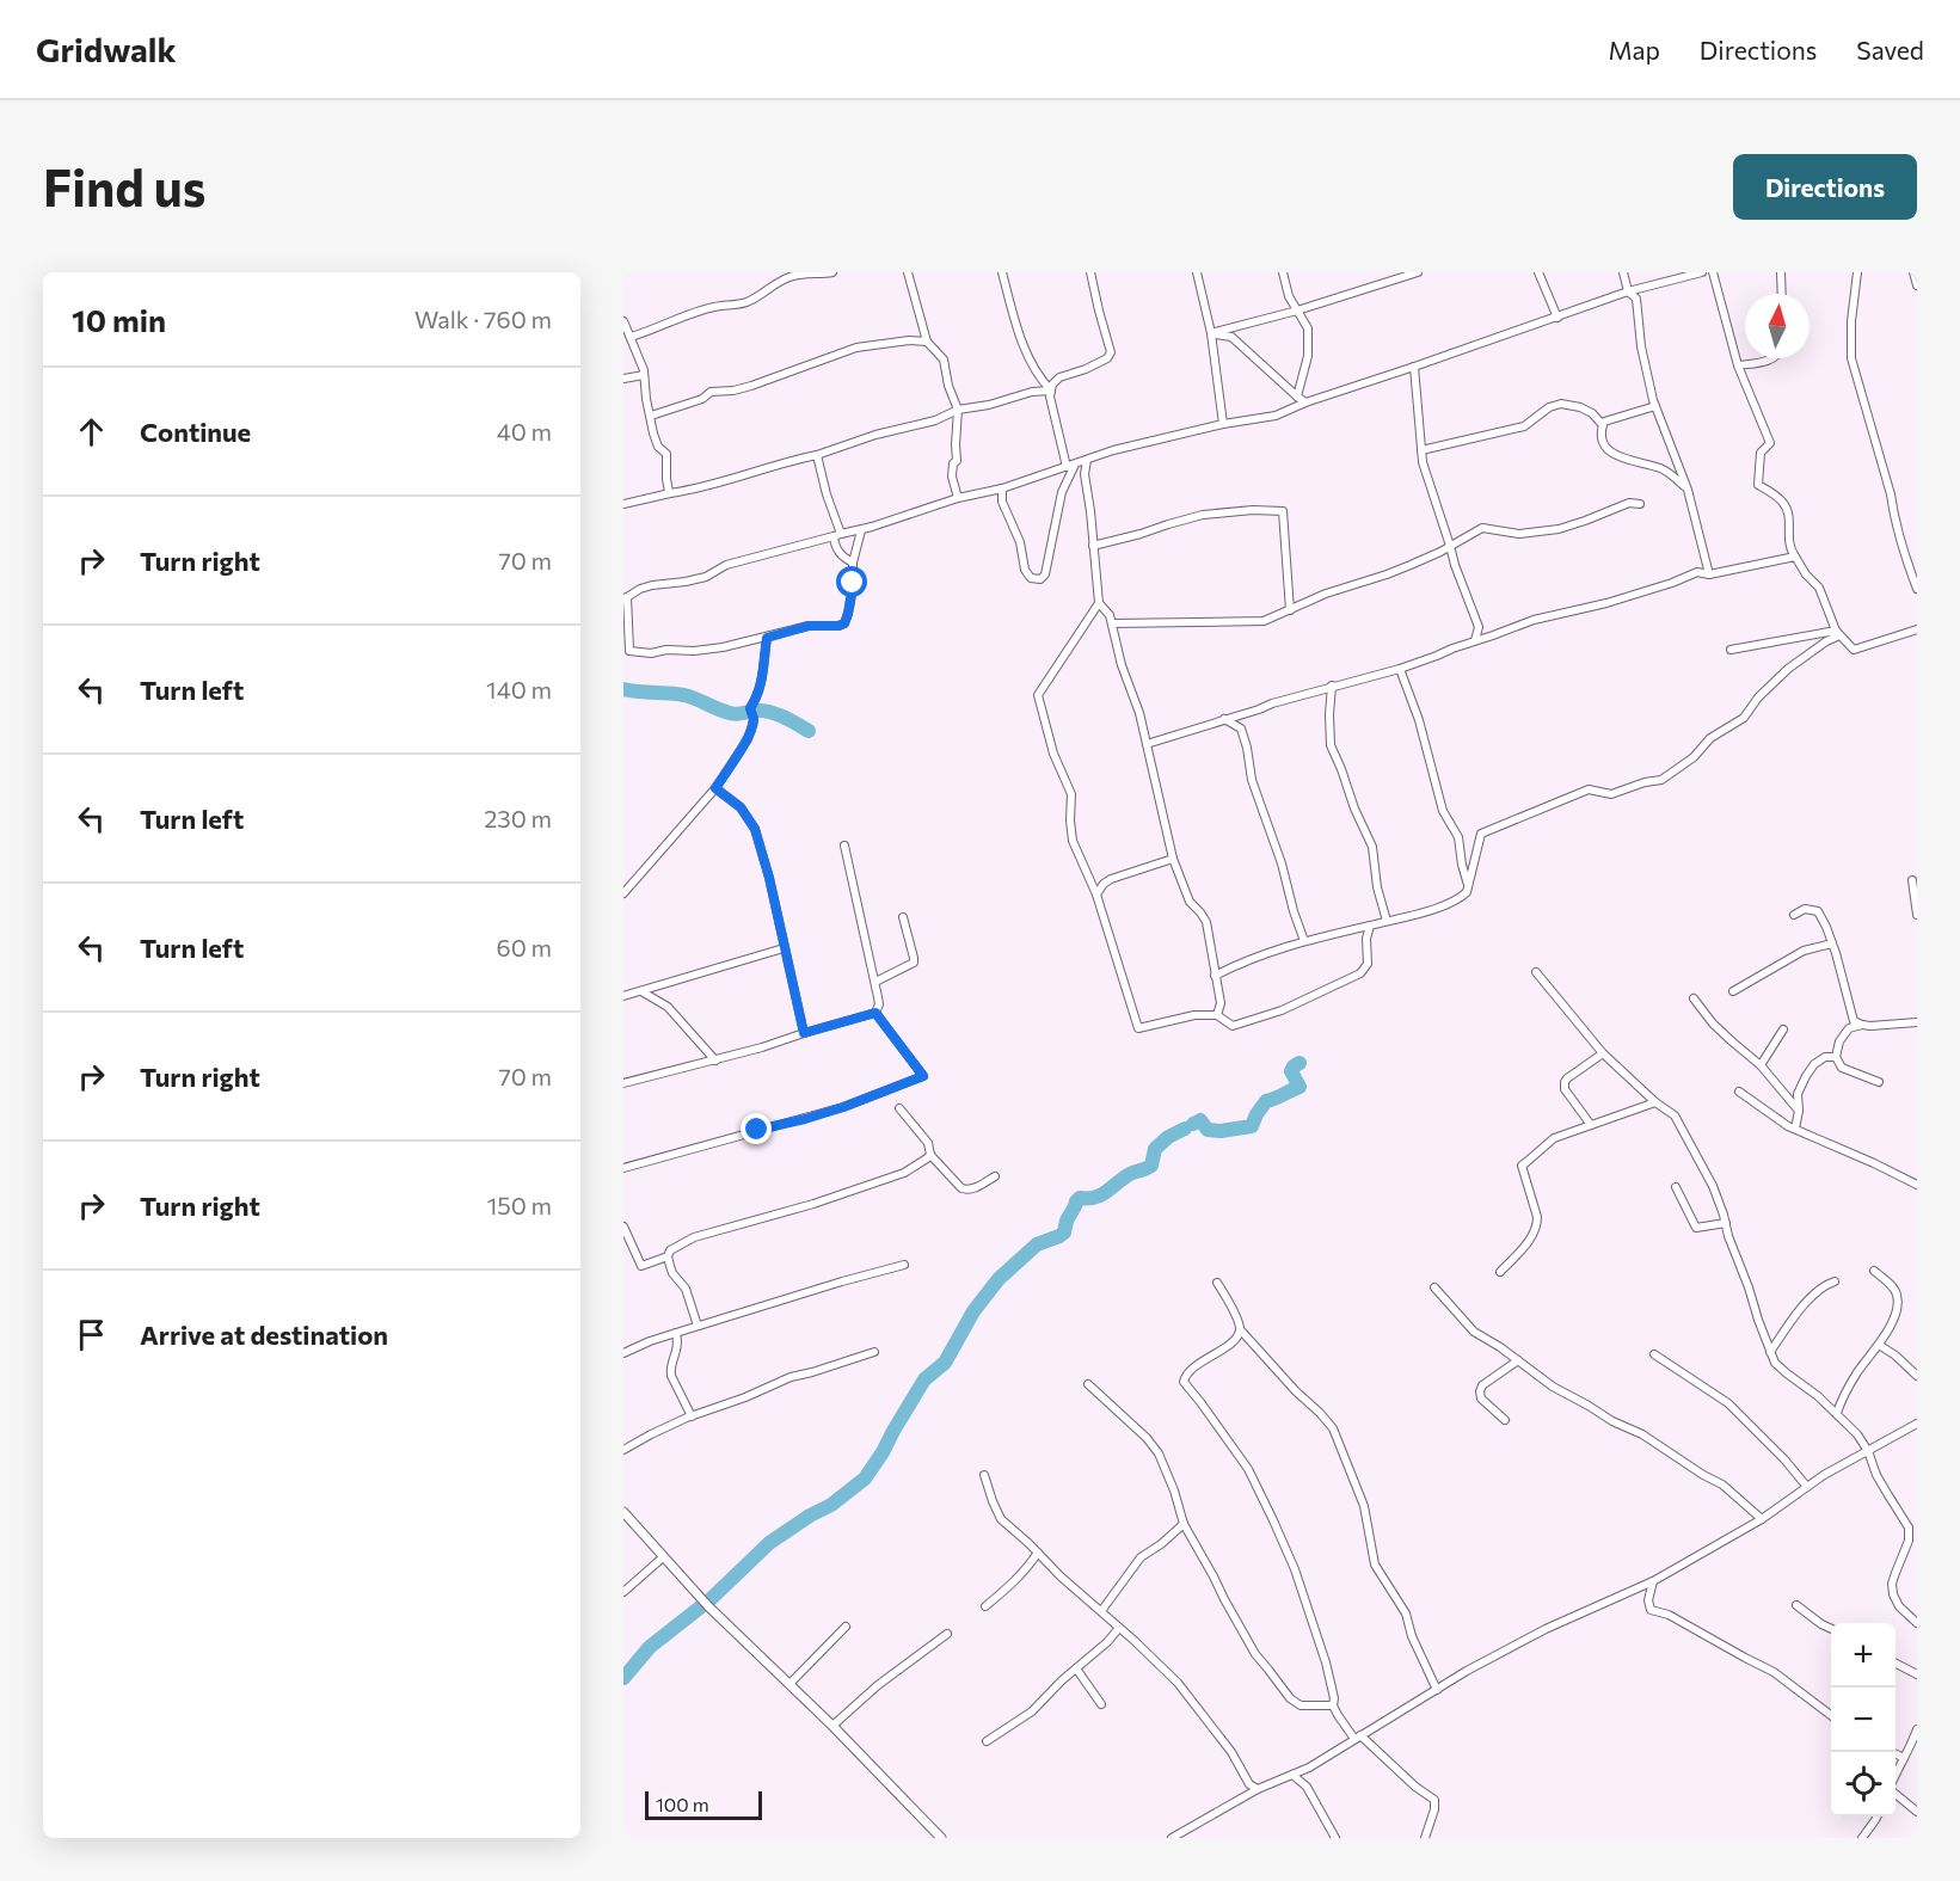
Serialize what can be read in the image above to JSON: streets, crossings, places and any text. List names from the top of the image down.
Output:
{
  "scale_bar": "100 m",
  "north": "top",
  "page": {
    "header": "Gridwalk",
    "nav": ["Map", "Directions", "Saved"],
    "buttons": "Directions",
    "title": "Find us",
    "heading": ["10 min", "Walk · 760 m"],
    "list": [
      ["Continue", "40 m"],
      ["Turn right", "70 m"],
      ["Turn left", "140 m"],
      ["Turn left", "230 m"],
      ["Turn left", "60 m"],
      ["Turn right", "70 m"],
      ["Turn right", "150 m"],
      "Arrive at destination"
    ],
    "map_buttons": ["+", "−"],
    "scale": "100 m"
  }
}
